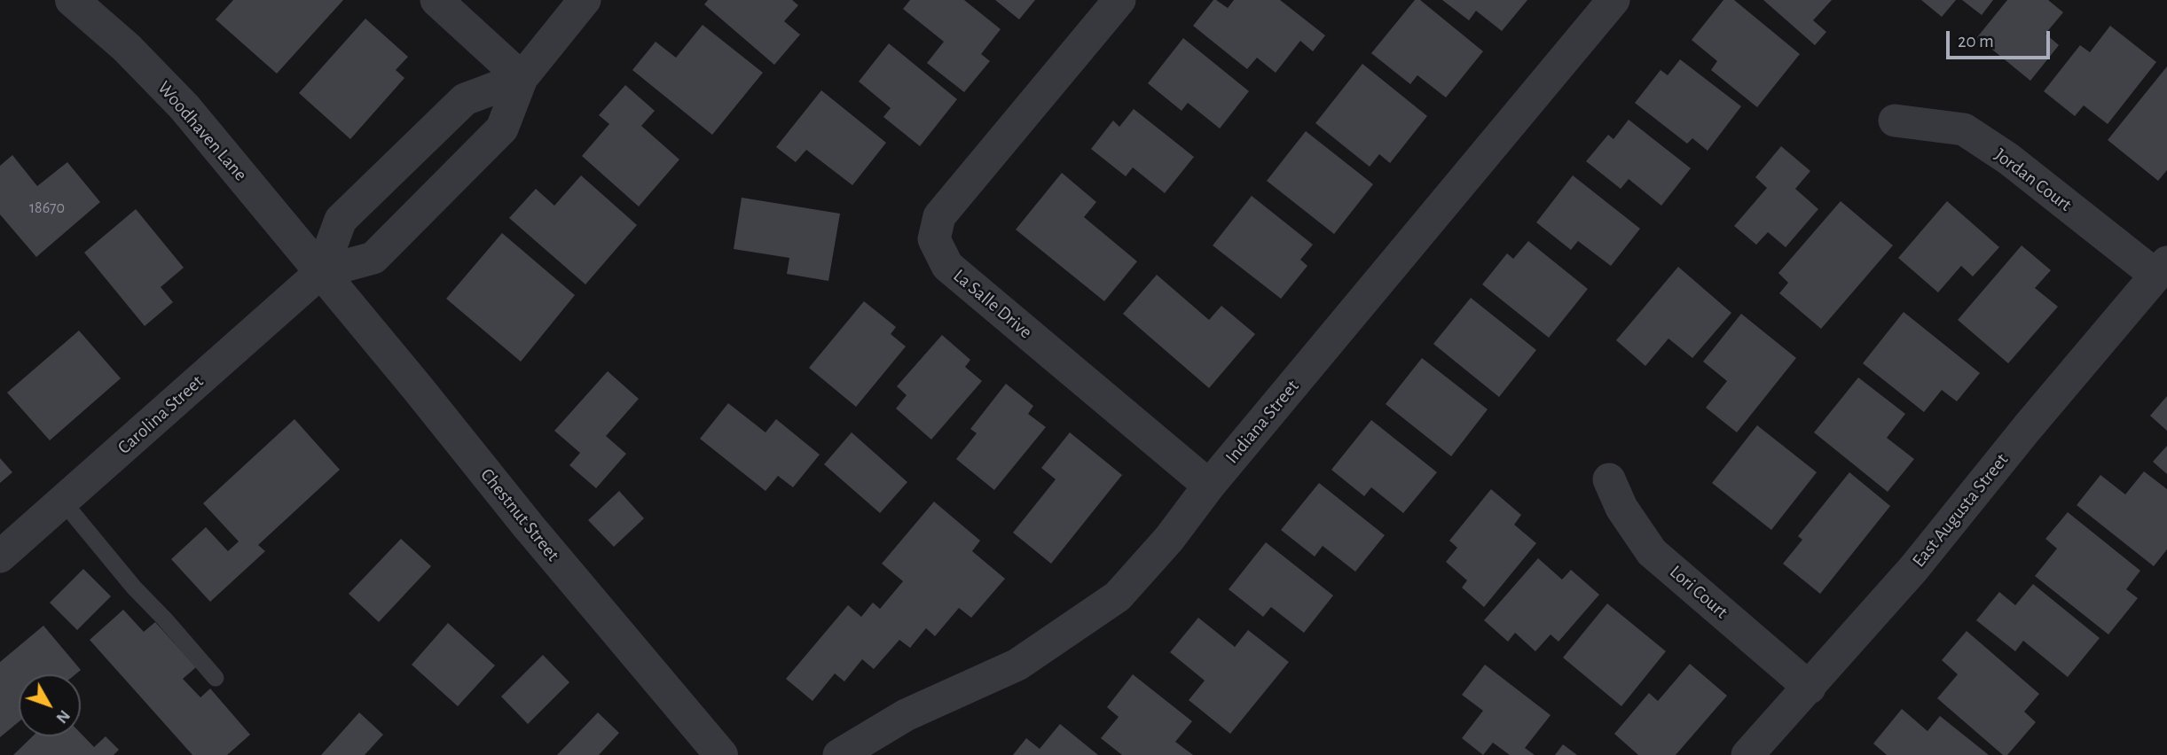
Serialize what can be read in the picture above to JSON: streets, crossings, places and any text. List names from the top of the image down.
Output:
{
  "streets": {
    "street": [
      "Woodhaven Lane",
      "Jordan Court",
      "La Salle Drive",
      "Carolina Street",
      "Indiana Street",
      "East Augusta Street",
      "Chestnut Street",
      "Lori Court"
    ]
  },
  "crossings": [
    ["Woodhaven Lane", "Carolina Street"],
    ["Woodhaven Lane", "Chestnut Street"],
    ["Jordan Court", "East Augusta Street"],
    ["La Salle Drive", "Indiana Street"],
    ["Carolina Street", "Chestnut Street"],
    ["East Augusta Street", "Lori Court"]
  ],
  "house_numbers": ["18670"],
  "scale_bar": "20 m",
  "north": "bottom right"
}
